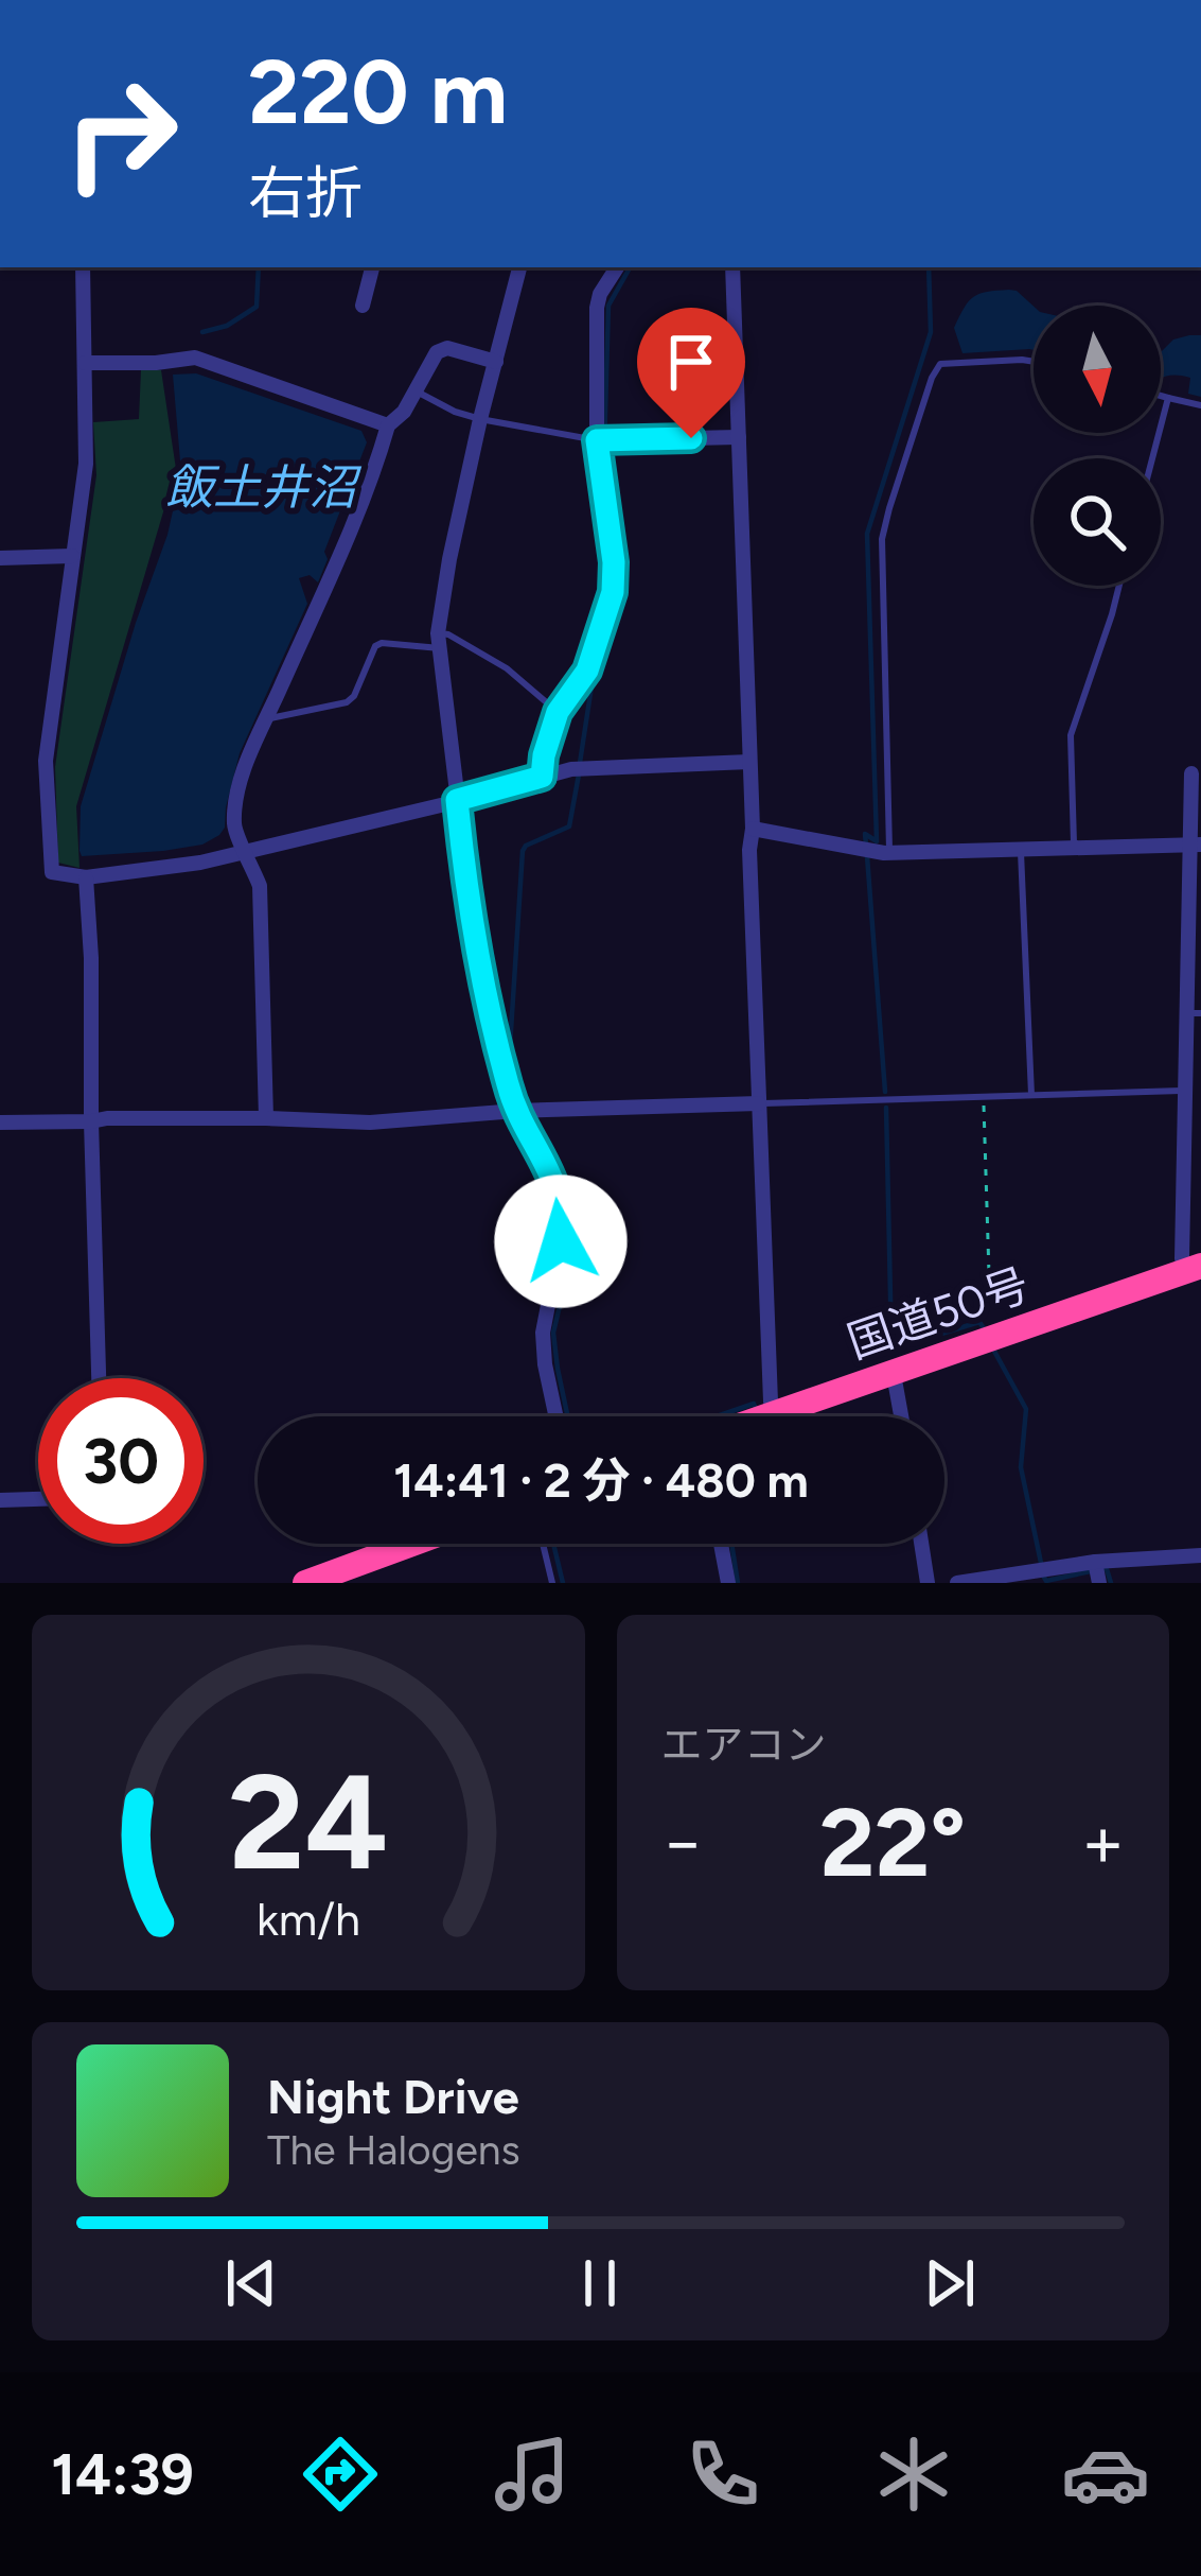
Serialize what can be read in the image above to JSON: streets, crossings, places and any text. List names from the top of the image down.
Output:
{
  "streets": {
    "highway": ["国道50号"]
  },
  "water": ["飯土井沼"],
  "north": "bottom",
  "page": {
    "turn": ["220 m", "右折"],
    "limit": "30",
    "trip": "14:41 · 2 分 · 480 m",
    "tile": "エアコン",
    "heat": ["−", "22°", "+"],
    "song": ["Night Drive", "The Halogens"],
    "tabs": "14:39",
    "gauge": ["24", "km/h"]
  }
}
